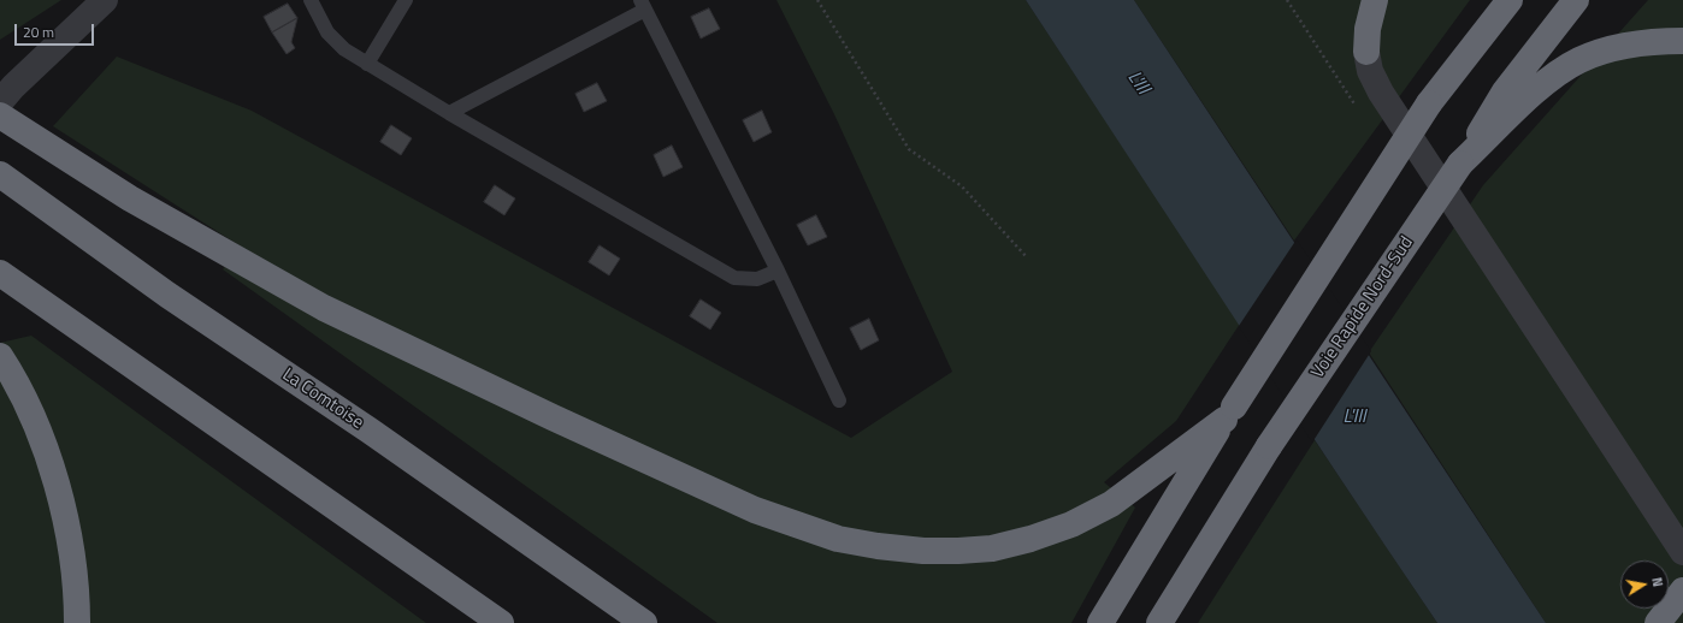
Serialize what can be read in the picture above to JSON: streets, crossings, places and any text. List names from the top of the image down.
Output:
{
  "streets": {
    "highway": ["Voie Rapide Nord-Sud", "La Comtoise"]
  },
  "water": ["L'Ill"],
  "scale_bar": "20 m",
  "north": "right"
}
